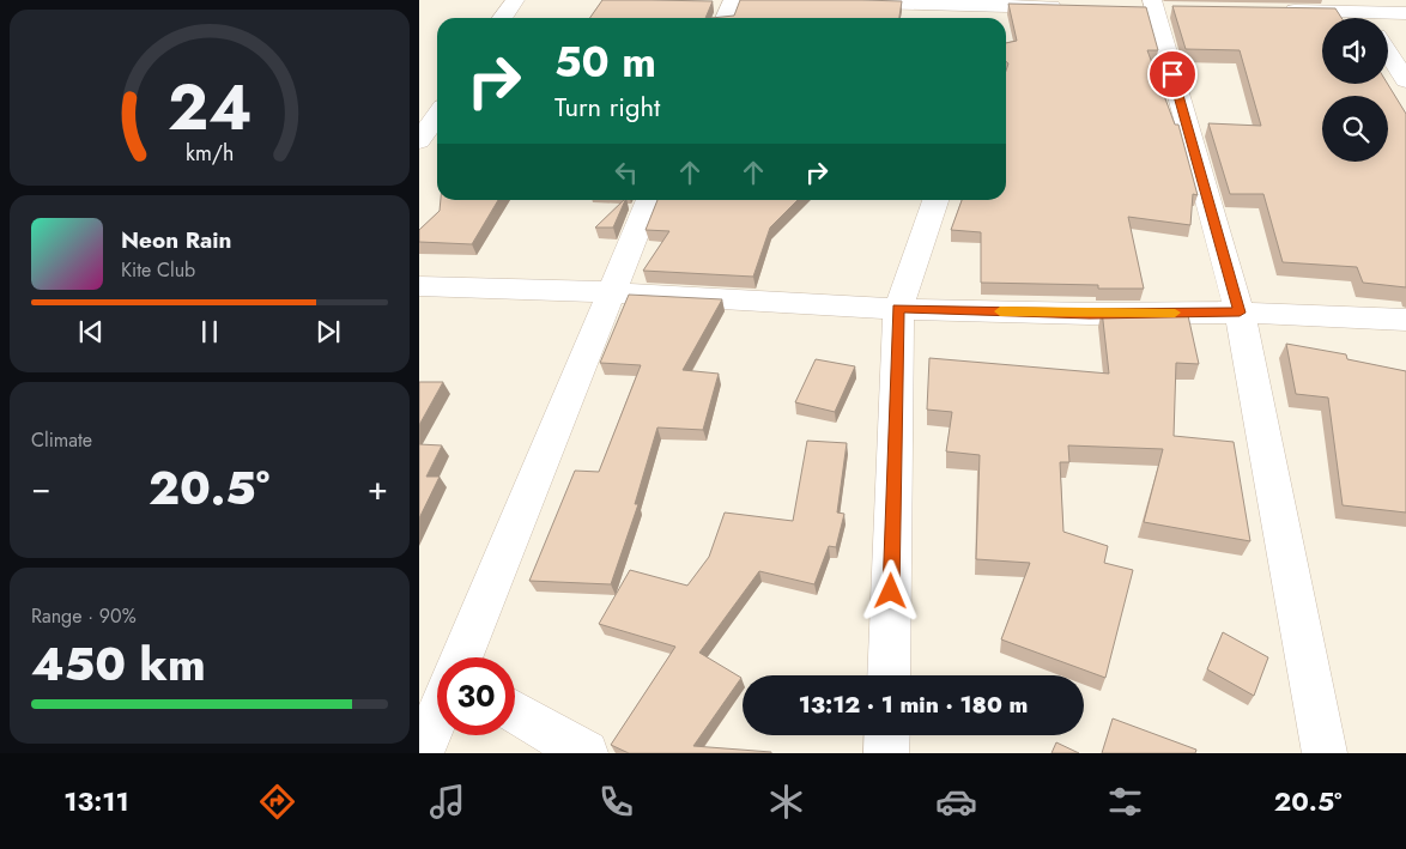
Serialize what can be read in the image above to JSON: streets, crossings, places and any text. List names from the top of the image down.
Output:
{
  "page": {
    "turn": ["50 m", "Turn right"],
    "song": ["Neon Rain", "Kite Club"],
    "tile": [
      "Climate",
      ["Range · 90%", "450 km"]
    ],
    "heat": ["−", "20.5°", "+"],
    "limit": "30",
    "trip": "13:12 · 1 min · 180 m",
    "tabs": ["13:11", "20.5°"],
    "gauge": ["24", "km/h"]
  }
}
